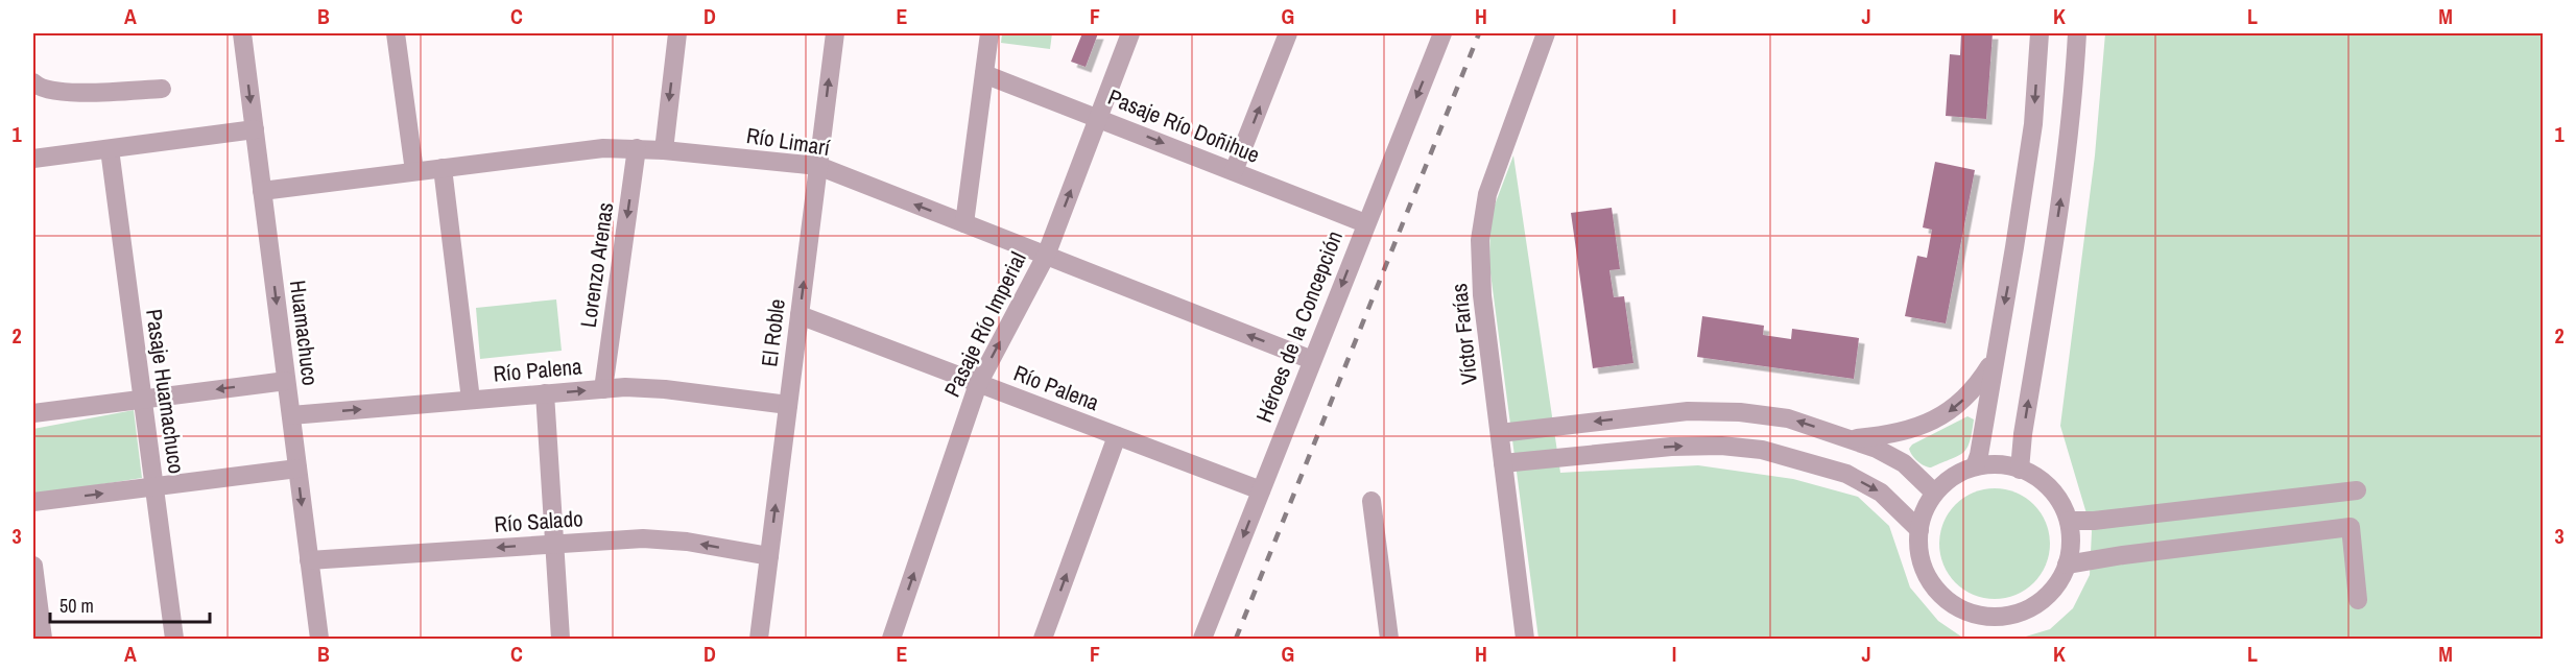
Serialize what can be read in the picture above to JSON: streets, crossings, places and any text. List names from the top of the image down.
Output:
{
  "streets": {
    "street": [
      "Pasaje Río Doñihue",
      "Río Limarí",
      "Lorenzo Arenas",
      "Pasaje Río Imperial",
      "Héroes de la Concepción",
      "Huamachuco",
      "El Roble",
      "Víctor Farías",
      "Río Palena",
      "Pasaje Huamachuco",
      "Río Salado"
    ]
  },
  "crossings": [
    ["Pasaje Río Doñihue", "Pasaje Río Imperial"],
    ["Pasaje Río Doñihue", "Héroes de la Concepción"],
    ["Río Limarí", "Lorenzo Arenas"],
    ["Río Limarí", "Pasaje Río Imperial"],
    ["Río Limarí", "Héroes de la Concepción"],
    ["Río Limarí", "Huamachuco"],
    ["Río Limarí", "El Roble"],
    ["Lorenzo Arenas", "Río Palena"],
    ["Pasaje Río Imperial", "Río Palena"],
    ["Héroes de la Concepción", "Río Palena"],
    ["Huamachuco", "Río Palena"],
    ["Huamachuco", "Río Salado"],
    ["El Roble", "Río Palena"],
    ["El Roble", "Río Salado"]
  ],
  "one_way": [
    "Pasaje Río Doñihue",
    "Río Limarí",
    "Huamachuco",
    "Río Salado"
  ],
  "scale_bar": "50 m",
  "grid": {
    "columns": [
      "A",
      "B",
      "C",
      "D",
      "E",
      "F",
      "G",
      "H",
      "I",
      "J",
      "K",
      "L",
      "M"
    ],
    "rows": ["1", "2", "3"]
  }
}
